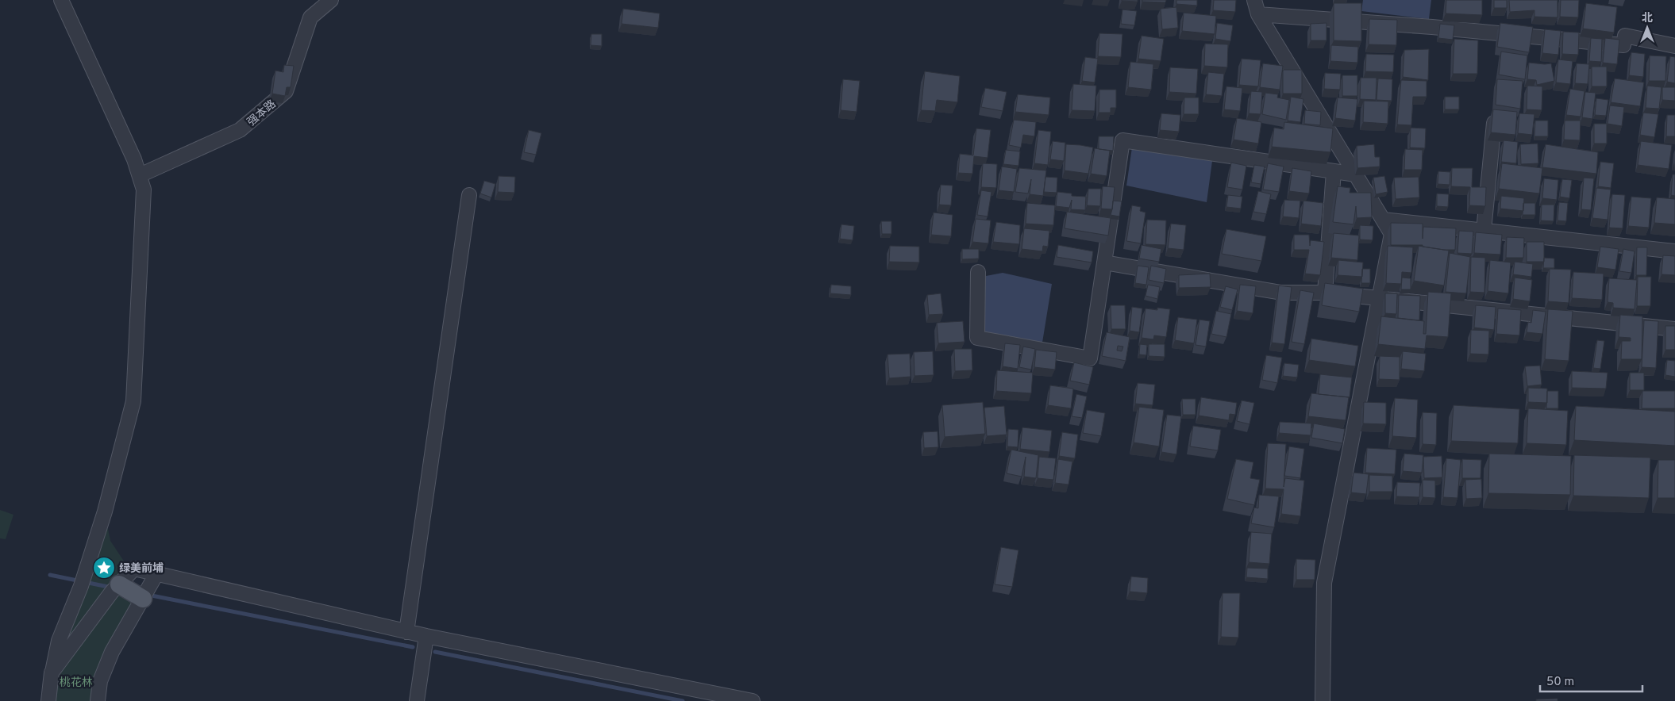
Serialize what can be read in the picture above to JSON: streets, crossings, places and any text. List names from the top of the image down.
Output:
{
  "streets": {
    "street": ["强本路"]
  },
  "parks": ["桃花林"],
  "places": {
    "place": ["绿美前埔"]
  },
  "scale_bar": "50 m",
  "north": "top"
}
